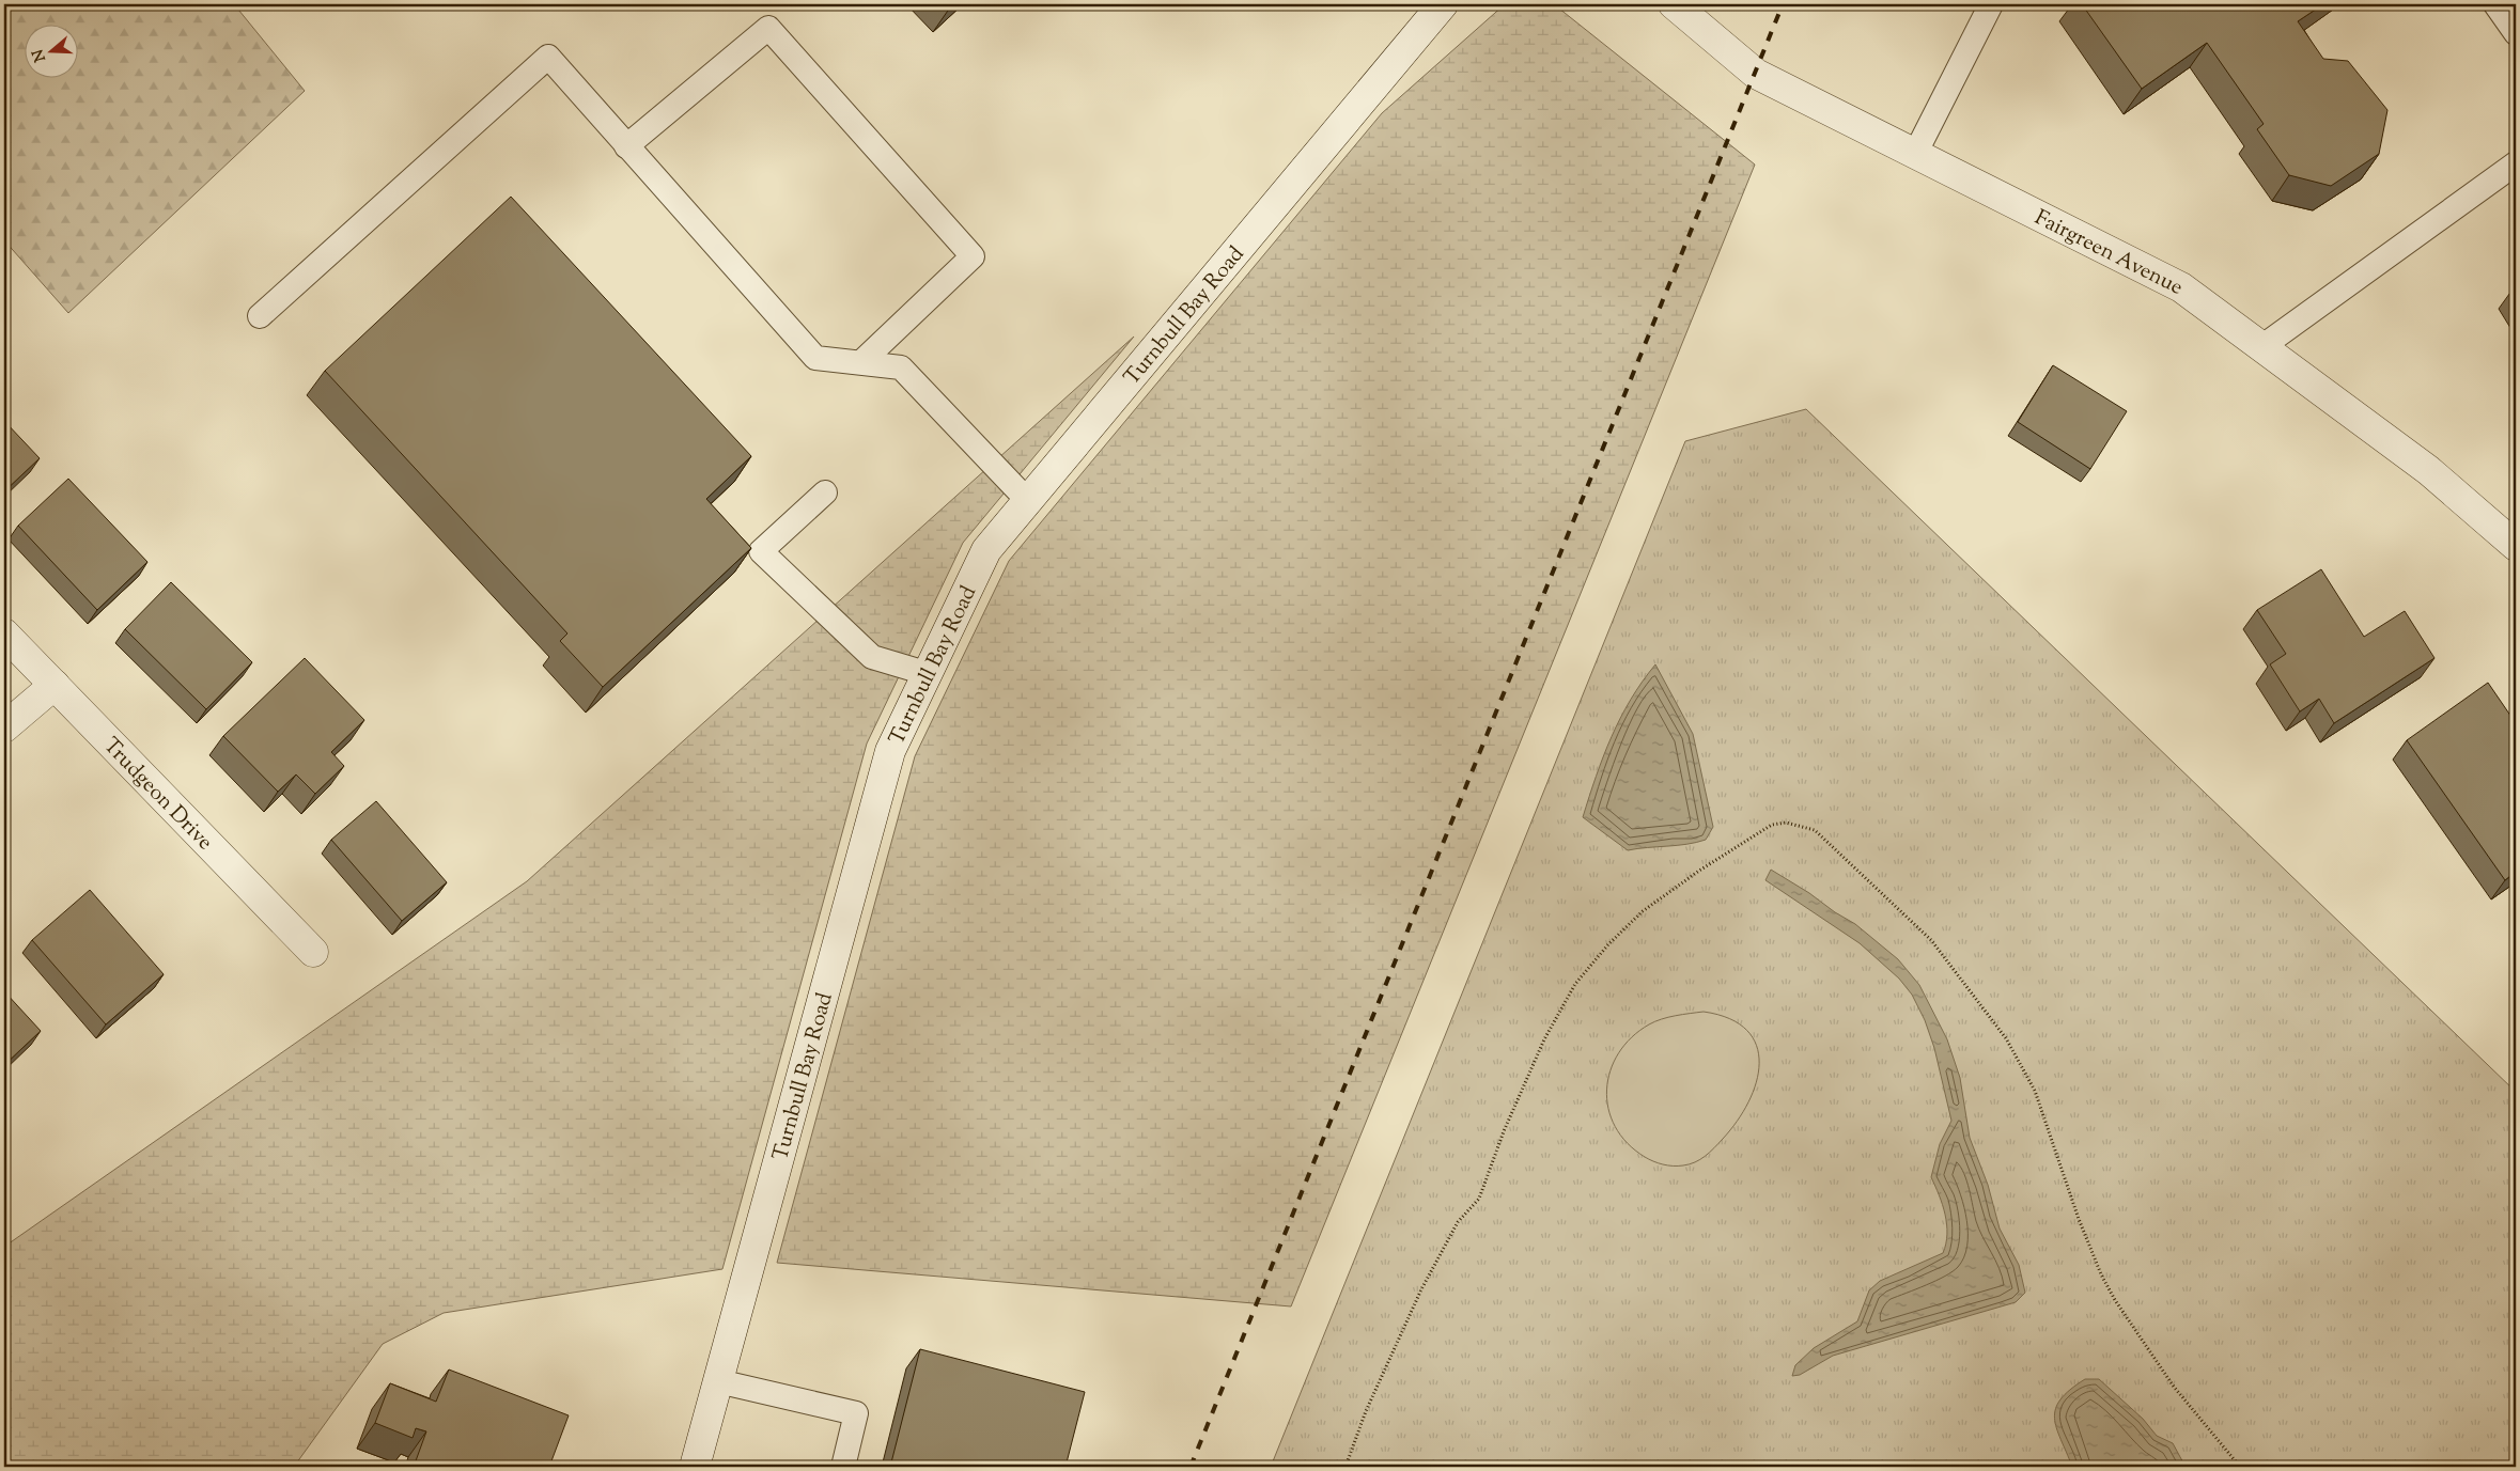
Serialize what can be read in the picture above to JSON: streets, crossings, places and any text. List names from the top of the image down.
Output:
{
  "streets": {
    "street": ["Fairgreen Avenue", "Turnbull Bay Road", "Trudgeon Drive"]
  },
  "north": "left"
}
